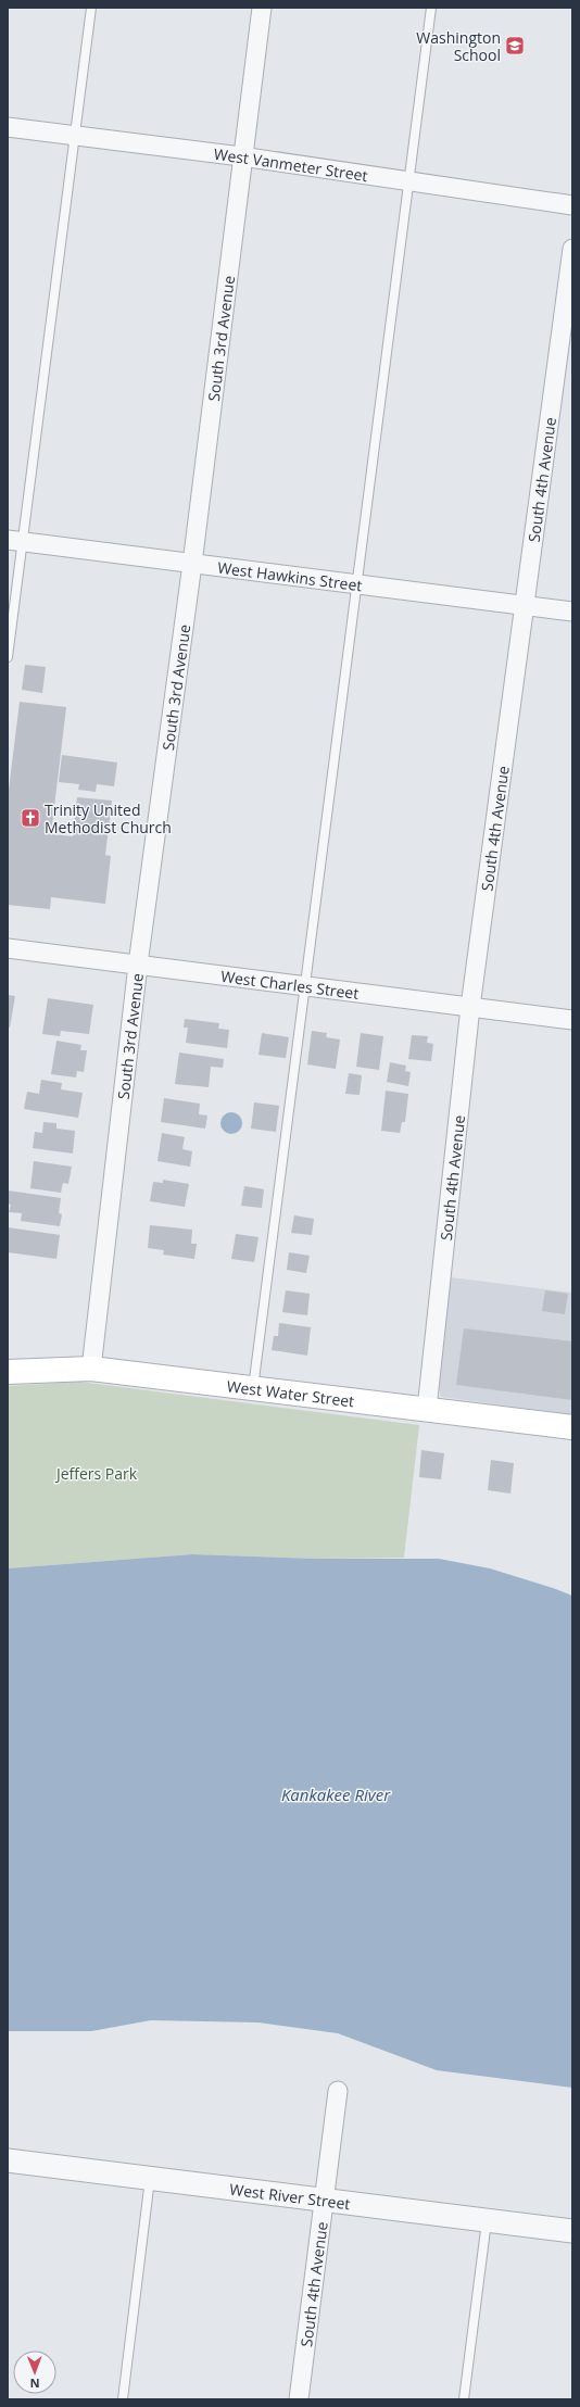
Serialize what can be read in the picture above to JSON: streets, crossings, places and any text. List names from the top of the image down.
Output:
{
  "streets": {
    "main road": ["West Water Street"],
    "street": [
      "West Vanmeter Street",
      "South 3rd Avenue",
      "South 4th Avenue",
      "West Hawkins Street",
      "West Charles Street",
      "West River Street"
    ]
  },
  "crossings": [
    ["West Vanmeter Street", "South 3rd Avenue"],
    ["South 3rd Avenue", "West Hawkins Street"],
    ["South 3rd Avenue", "West Charles Street"],
    ["South 3rd Avenue", "West Water Street"],
    ["South 4th Avenue", "West Hawkins Street"],
    ["South 4th Avenue", "West Charles Street"],
    ["South 4th Avenue", "West Water Street"],
    ["South 4th Avenue", "West River Street"]
  ],
  "water": ["Kankakee River"],
  "parks": ["Jeffers Park"],
  "places": {
    "school or university": ["Washington School"],
    "church": ["Trinity United Methodist Church"]
  },
  "north": "bottom"
}
